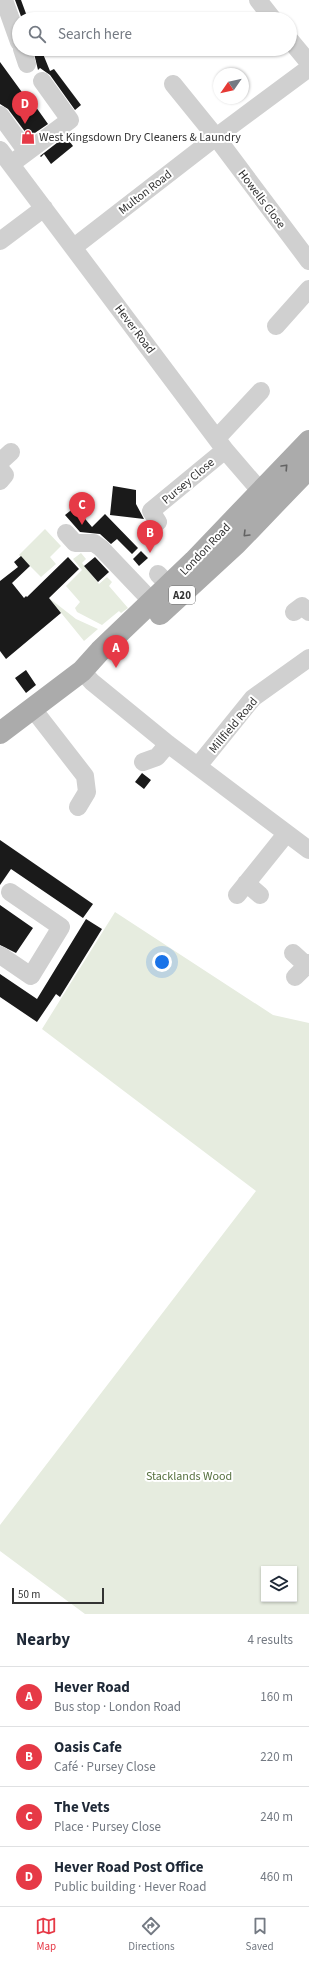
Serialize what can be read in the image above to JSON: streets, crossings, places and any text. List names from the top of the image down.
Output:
{
  "streets": {
    "main road": ["London Road", "A20"],
    "street": [
      "Multon Road",
      "Howells Close",
      "Hever Road",
      "Pursey Close",
      "Millfield Road"
    ]
  },
  "crossings": [
    ["Multon Road", "Howells Close"],
    ["Multon Road", "Hever Road"],
    ["Hever Road", "Pursey Close"],
    ["Hever Road", "London Road"]
  ],
  "parks": ["Stacklands Wood"],
  "places": {
    "shop": ["West Kingsdown Dry Cleaners & Laundry"]
  },
  "scale_bar": "50 m",
  "north": "bottom left",
  "page": {
    "search": "Search here",
    "pins": [
      "D",
      "C",
      "B",
      "A"
    ],
    "scale": "50 m",
    "heading": ["Nearby", "4 results"],
    "list": [
      {
        "mark": "A",
        "name": "Hever Road",
        "note": "Bus stop · London Road",
        "value": "160 m"
      },
      {
        "mark": "B",
        "name": "Oasis Cafe",
        "note": "Café · Pursey Close",
        "value": "220 m"
      },
      {
        "mark": "C",
        "name": "The Vets",
        "note": "Place · Pursey Close",
        "value": "240 m"
      },
      {
        "mark": "D",
        "name": "Hever Road Post Office",
        "note": "Public building · Hever Road",
        "value": "460 m"
      }
    ],
    "nav": ["Map", "Directions", "Saved"]
  }
}
